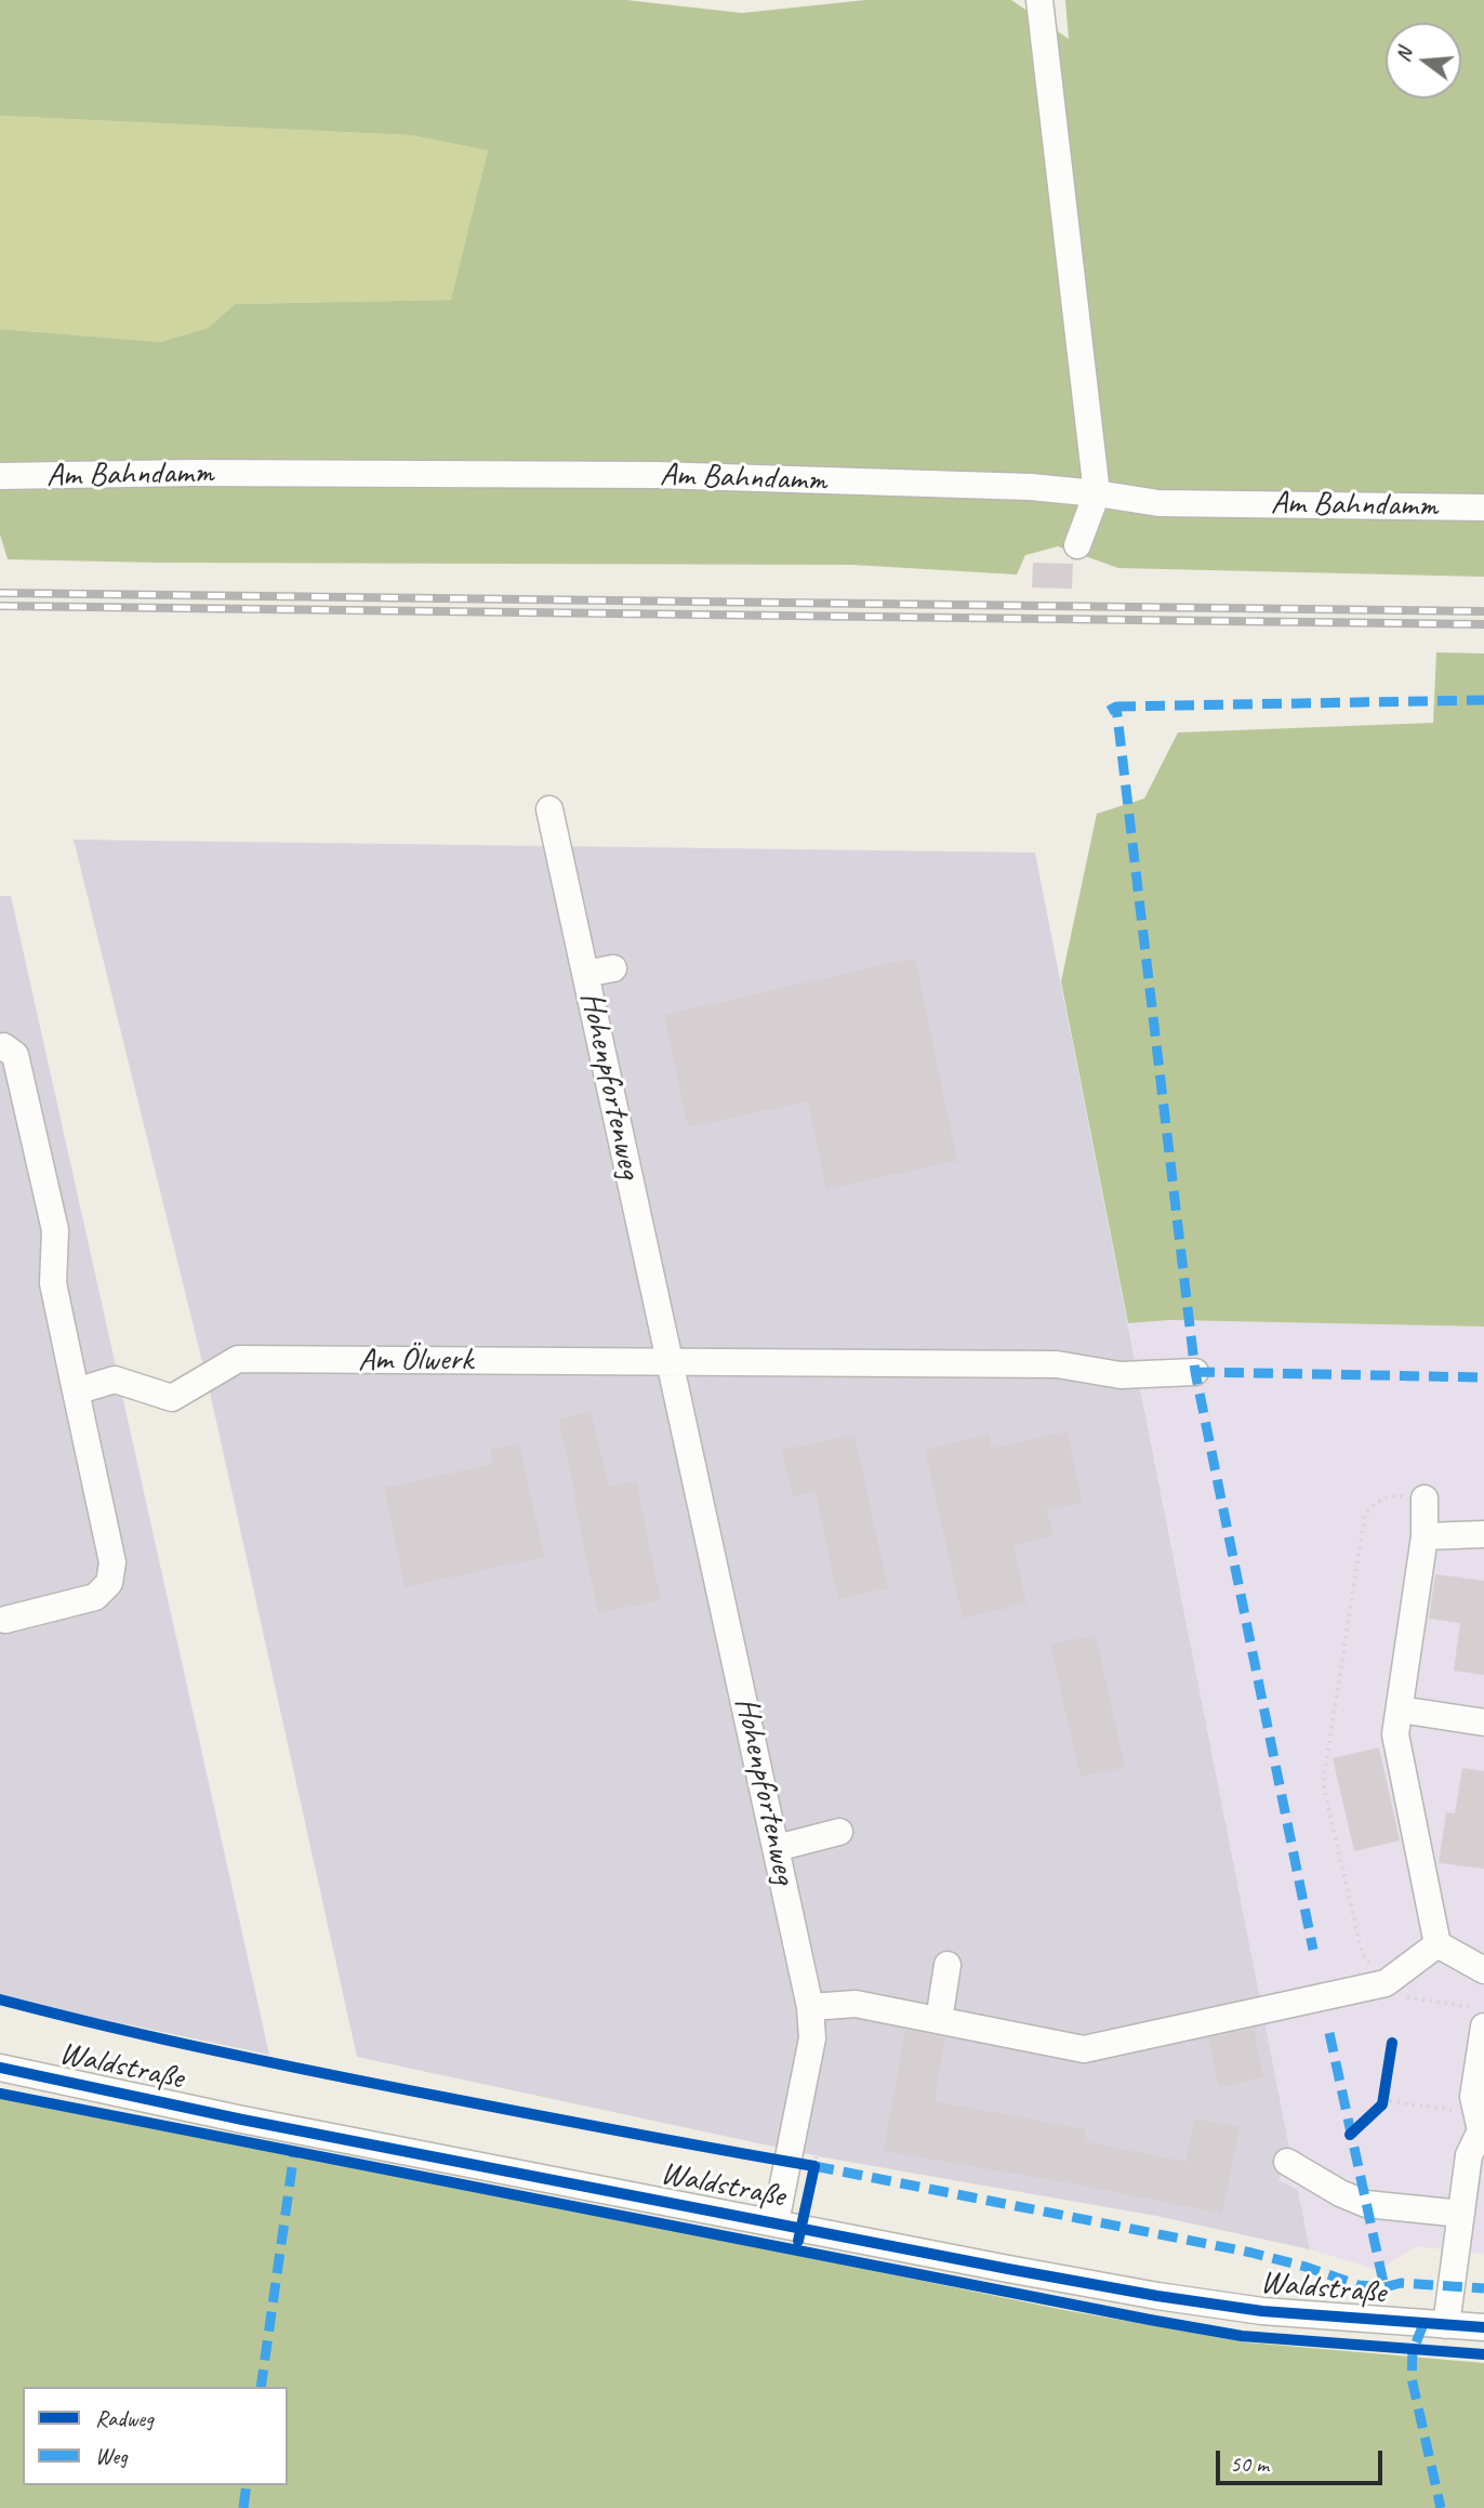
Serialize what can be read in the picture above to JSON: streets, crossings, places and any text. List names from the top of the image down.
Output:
{
  "streets": {
    "street": [
      "Am Bahndamm",
      "Hohenpfortenweg",
      "Am Ölwerk",
      "Waldstraße"
    ]
  },
  "crossings": [
    ["Hohenpfortenweg", "Am Ölwerk"],
    ["Hohenpfortenweg", "Waldstraße"]
  ],
  "legend": ["Radweg", "Weg"],
  "scale_bar": "50 m",
  "north": "left"
}
